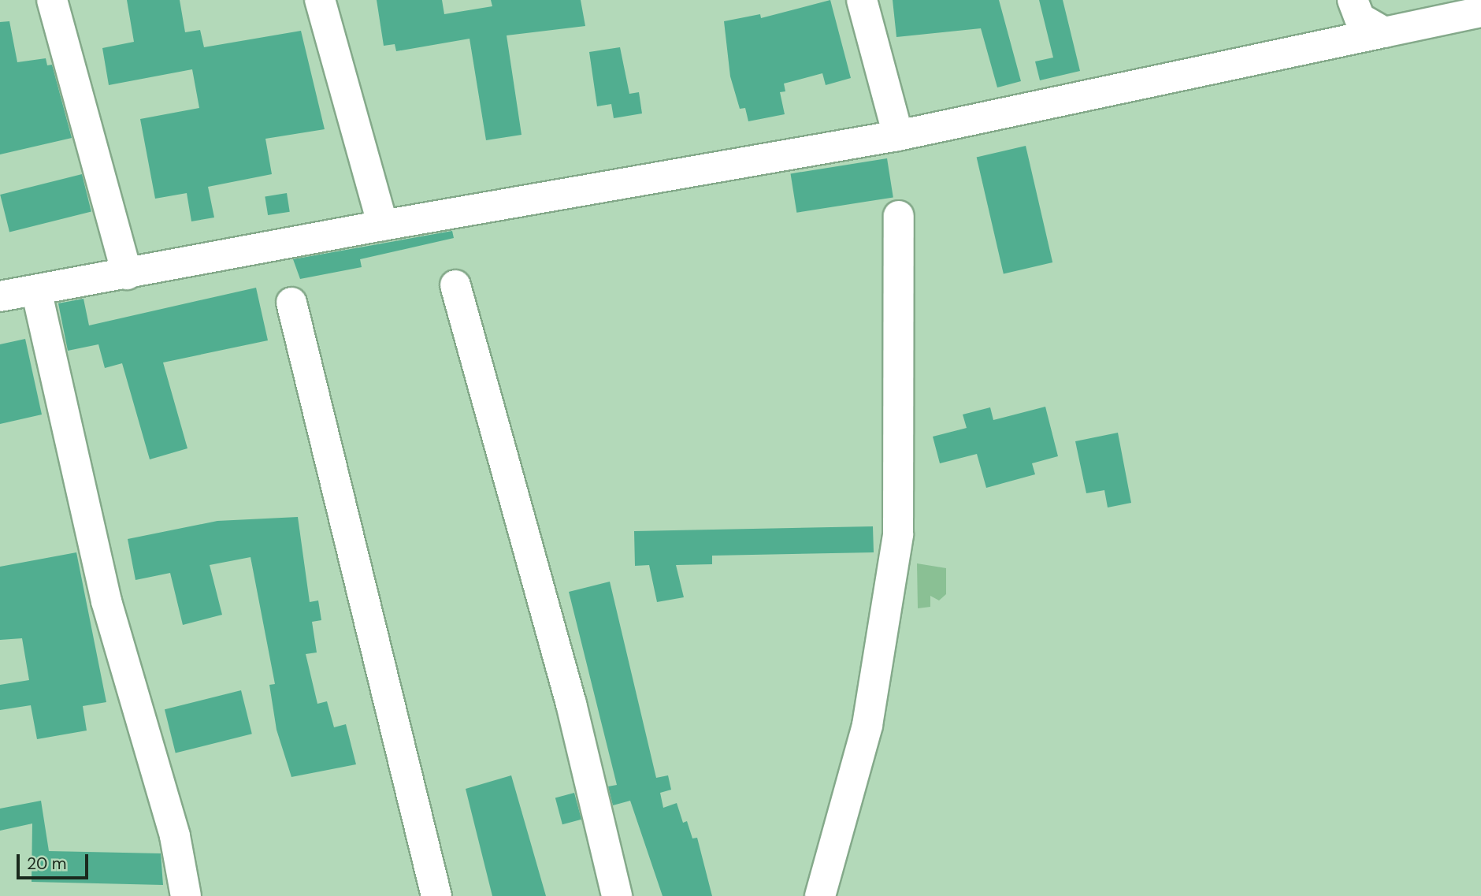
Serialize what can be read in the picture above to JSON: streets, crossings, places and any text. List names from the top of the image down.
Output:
{
  "scale_bar": "20 m"
}
